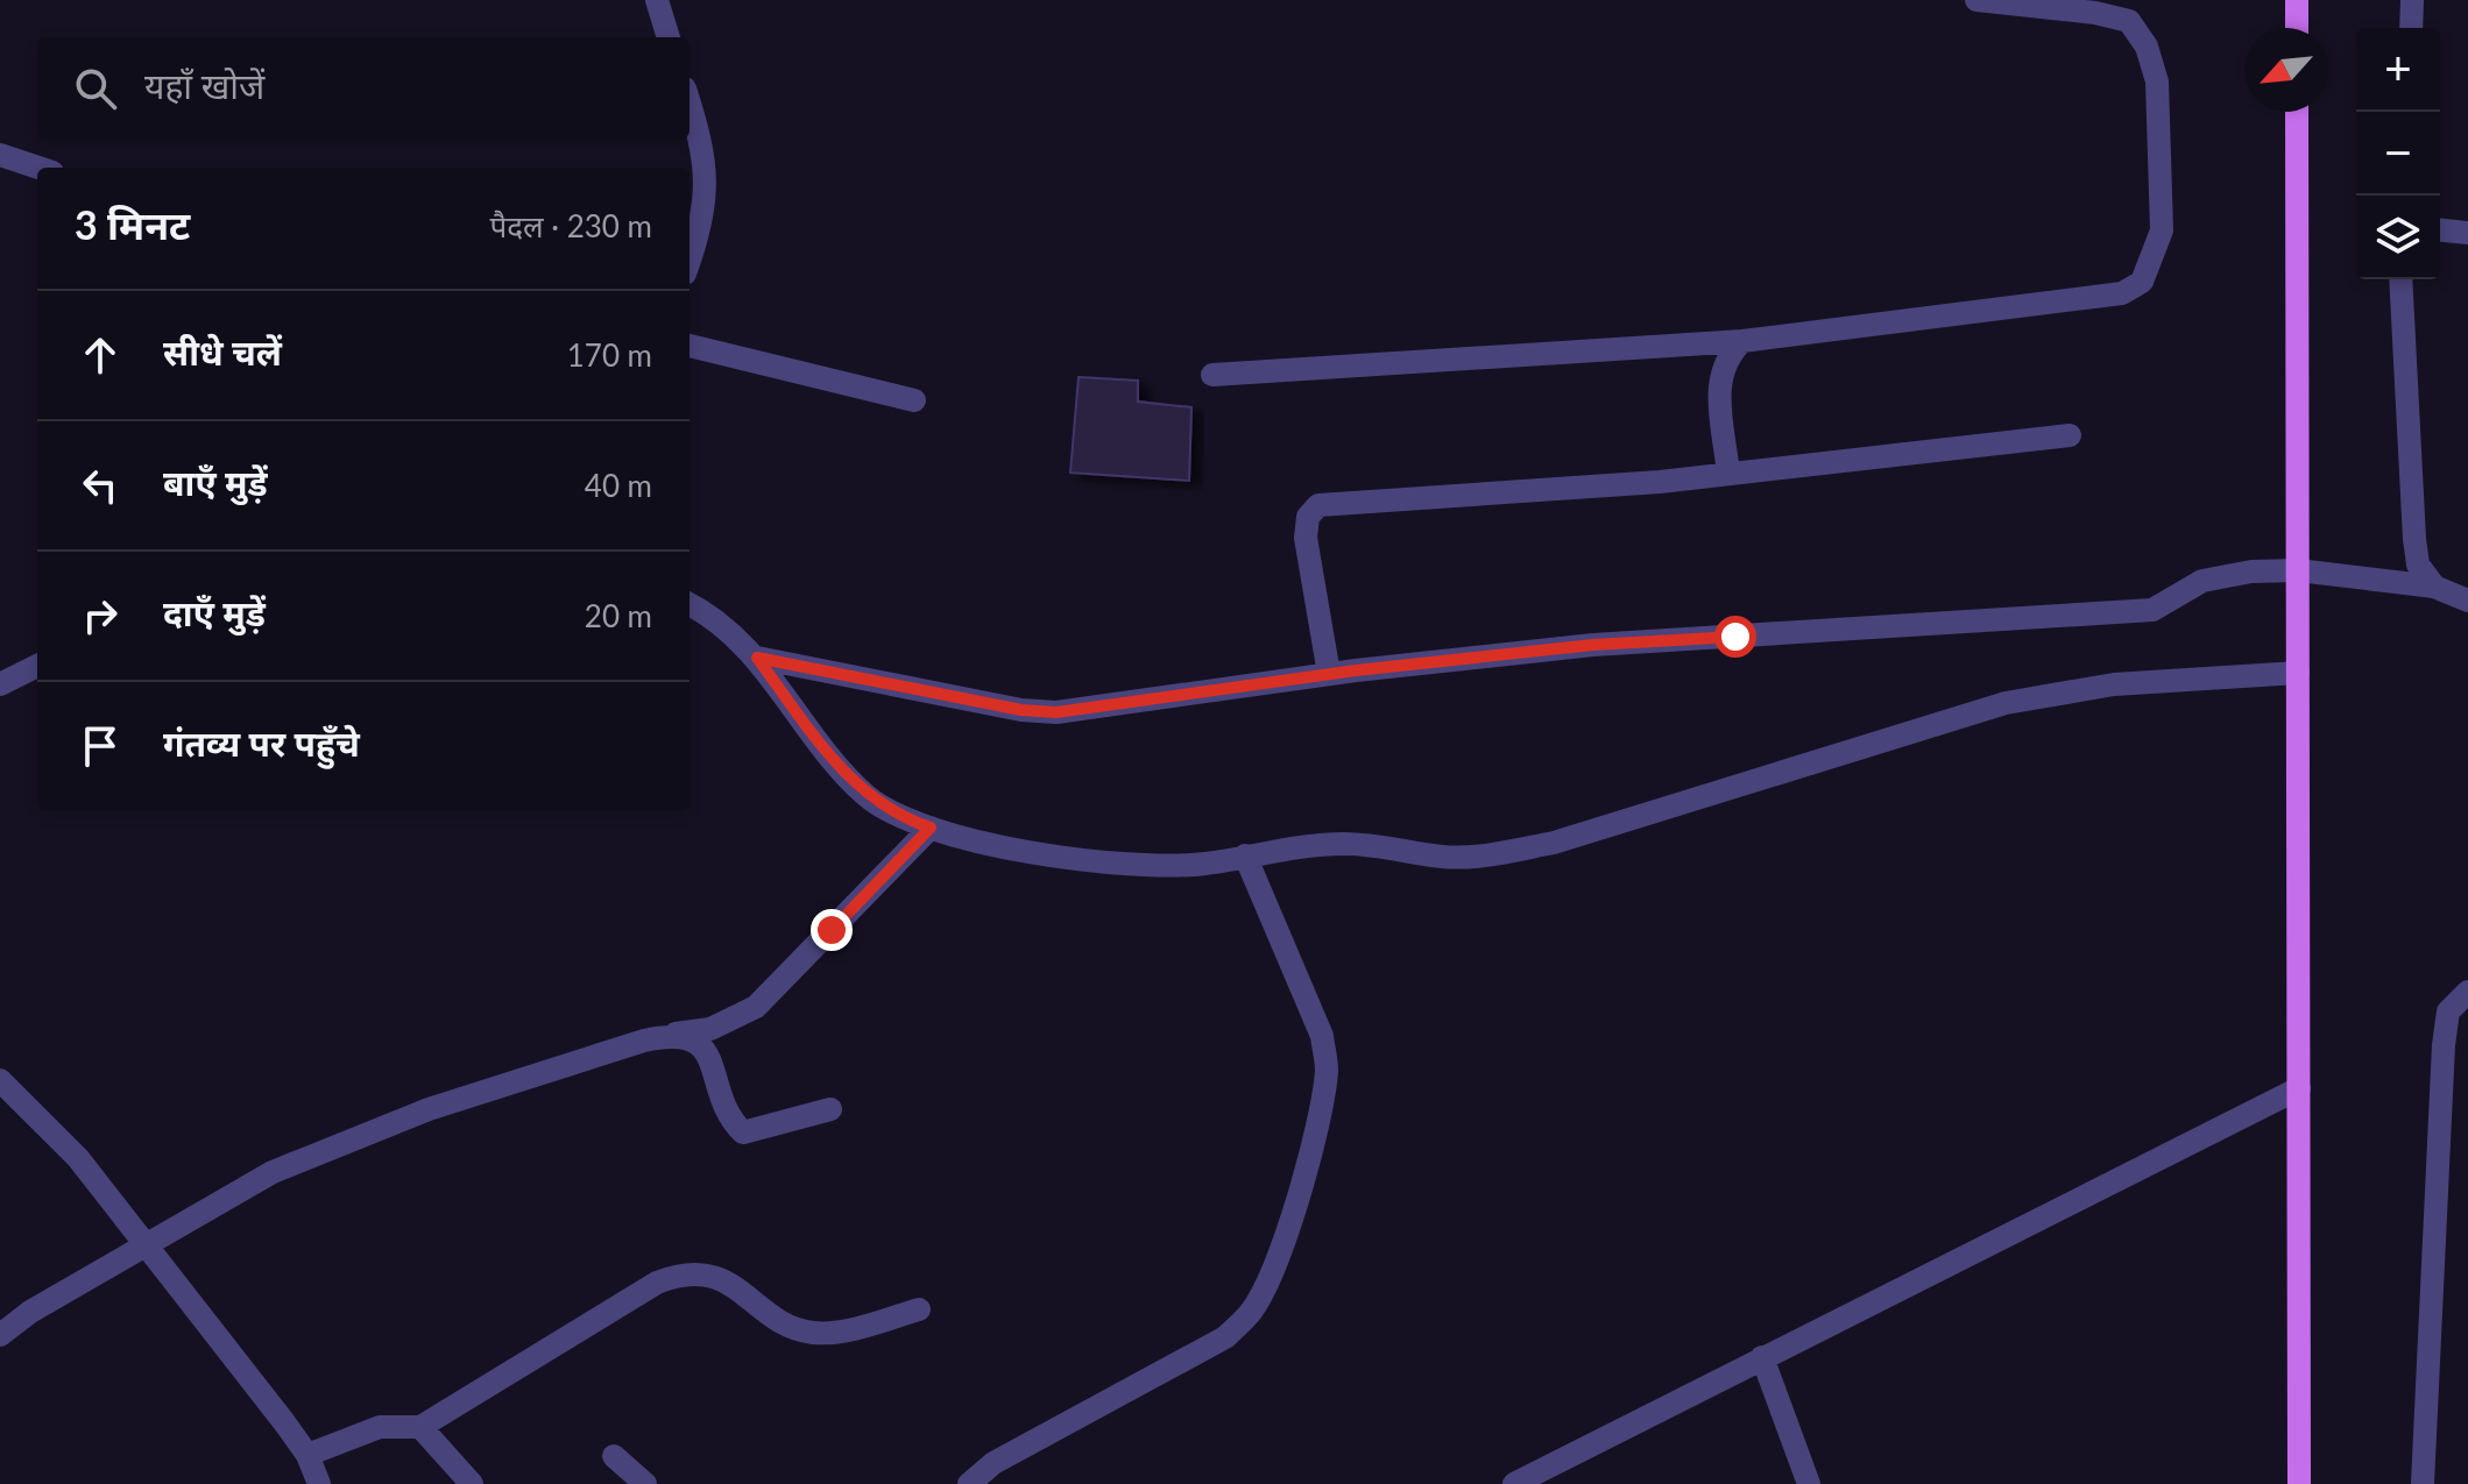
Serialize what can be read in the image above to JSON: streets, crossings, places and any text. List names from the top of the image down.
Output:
{
  "north": "bottom left",
  "page": {
    "map_buttons": ["+", "−"],
    "search": "यहाँ खोजें",
    "heading": ["3 मिनट", "पैदल · 230 m"],
    "list": [
      ["सीधे चलें", "170 m"],
      ["बाएँ मुड़ें", "40 m"],
      ["दाएँ मुड़ें", "20 m"],
      "गंतव्य पर पहुँचे"
    ]
  }
}
